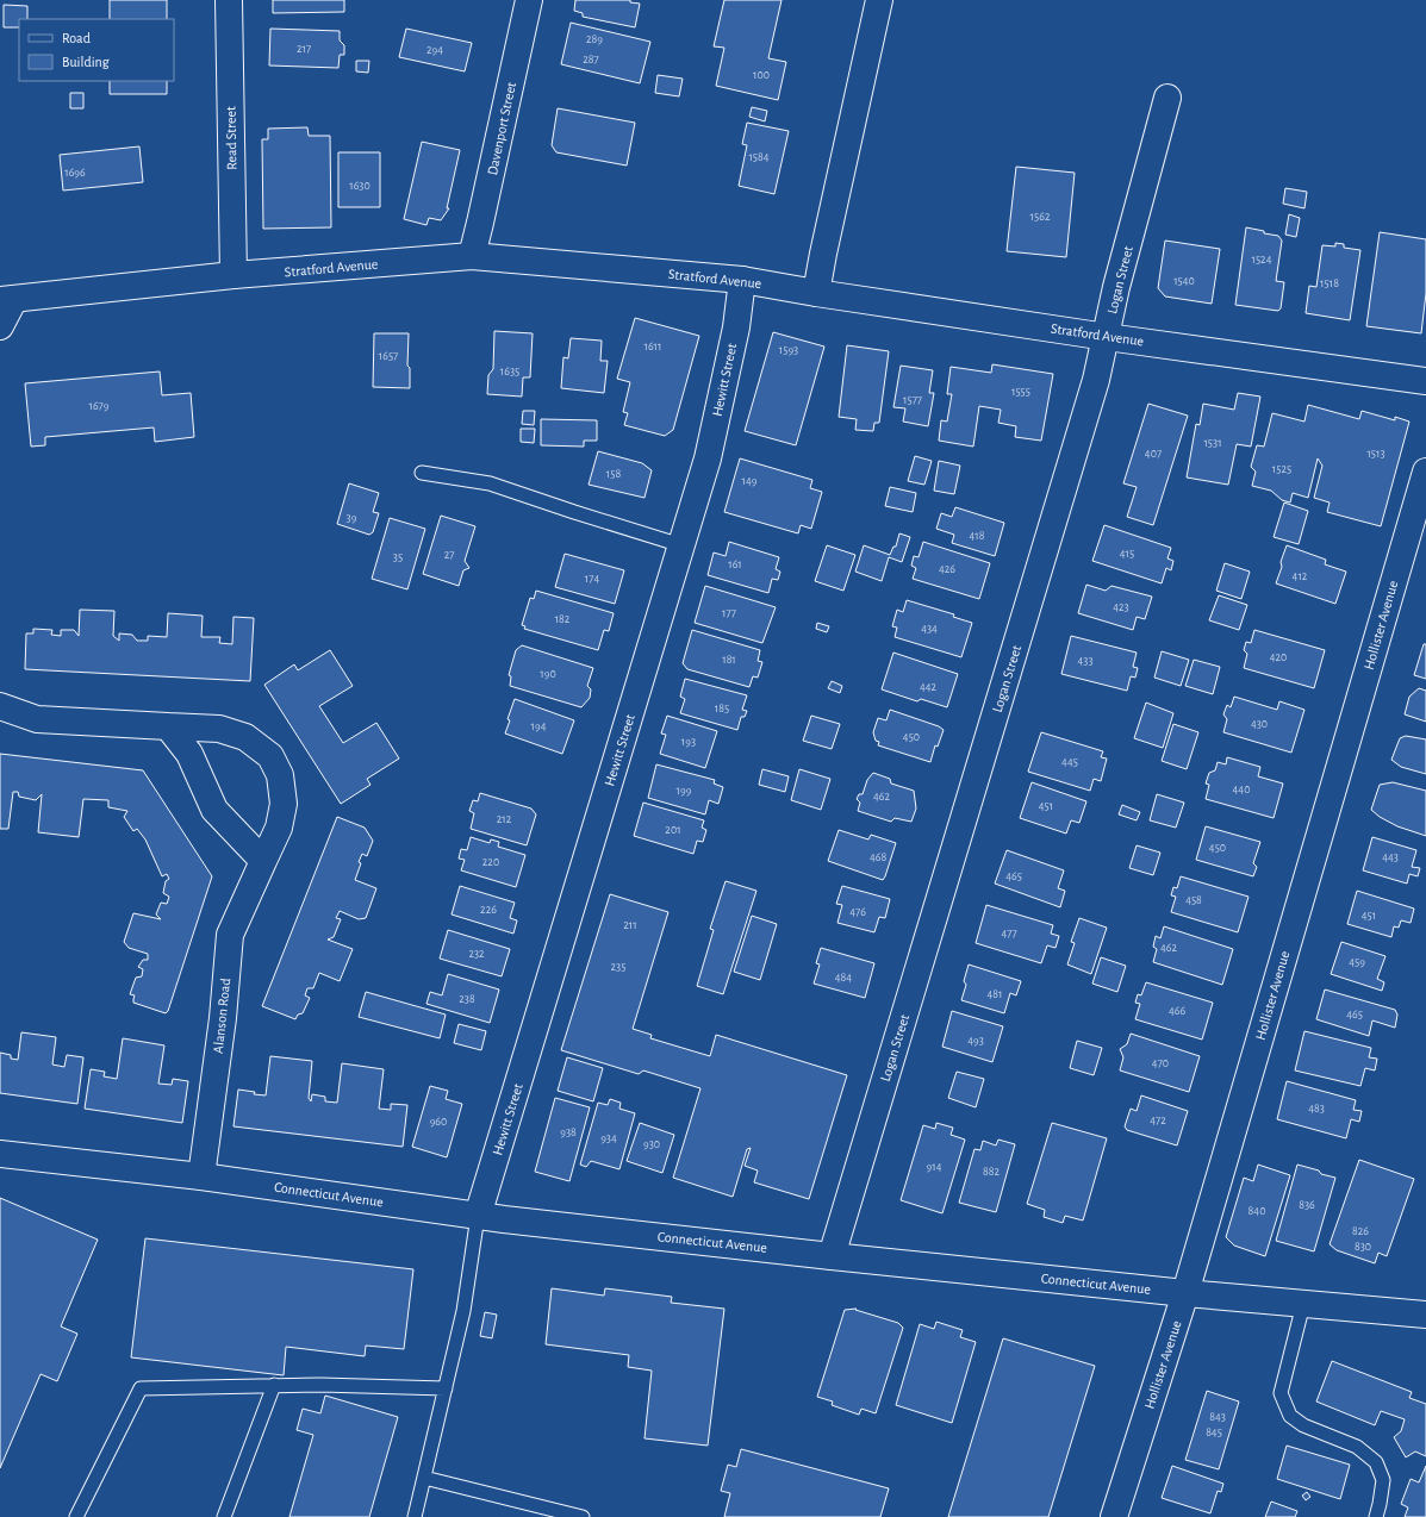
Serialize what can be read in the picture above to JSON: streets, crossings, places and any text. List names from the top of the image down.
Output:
{
  "streets": {
    "street": [
      "Davenport Street",
      "Read Street",
      "Stratford Avenue",
      "Logan Street",
      "Hewitt Street",
      "Hollister Avenue",
      "Alanson Road",
      "Connecticut Avenue"
    ]
  },
  "crossings": [
    ["Davenport Street", "Stratford Avenue"],
    ["Read Street", "Stratford Avenue"],
    ["Stratford Avenue", "Logan Street"],
    ["Stratford Avenue", "Hewitt Street"],
    ["Logan Street", "Connecticut Avenue"],
    ["Hewitt Street", "Connecticut Avenue"],
    ["Hollister Avenue", "Connecticut Avenue"],
    ["Alanson Road", "Connecticut Avenue"]
  ],
  "house_numbers": [
    "289",
    "217",
    "294",
    "287",
    "100",
    "1584",
    "1696",
    "1630",
    "1562",
    "1524",
    "1540",
    "1518",
    "1611",
    "1593",
    "1657",
    "1635",
    "1555",
    "1577",
    "1679",
    "1531",
    "407",
    "1513",
    "1525",
    "158",
    "149",
    "39",
    "418",
    "415",
    "27",
    "35",
    "161",
    "426",
    "412",
    "174",
    "423",
    "177",
    "182",
    "434",
    "420",
    "181",
    "433",
    "190",
    "442",
    "185",
    "430",
    "194",
    "450",
    "193",
    "445",
    "440",
    "199",
    "462",
    "451",
    "212",
    "201",
    "450",
    "468",
    "443",
    "220",
    "465",
    "458",
    "226",
    "476",
    "451",
    "211",
    "477",
    "462",
    "232",
    "459",
    "235",
    "484",
    "481",
    "238",
    "466",
    "465",
    "493",
    "470",
    "483",
    "472",
    "960",
    "938",
    "934",
    "930",
    "914",
    "882",
    "836",
    "840",
    "826",
    "830",
    "843",
    "845"
  ],
  "legend": ["Road", "Building"]
}
